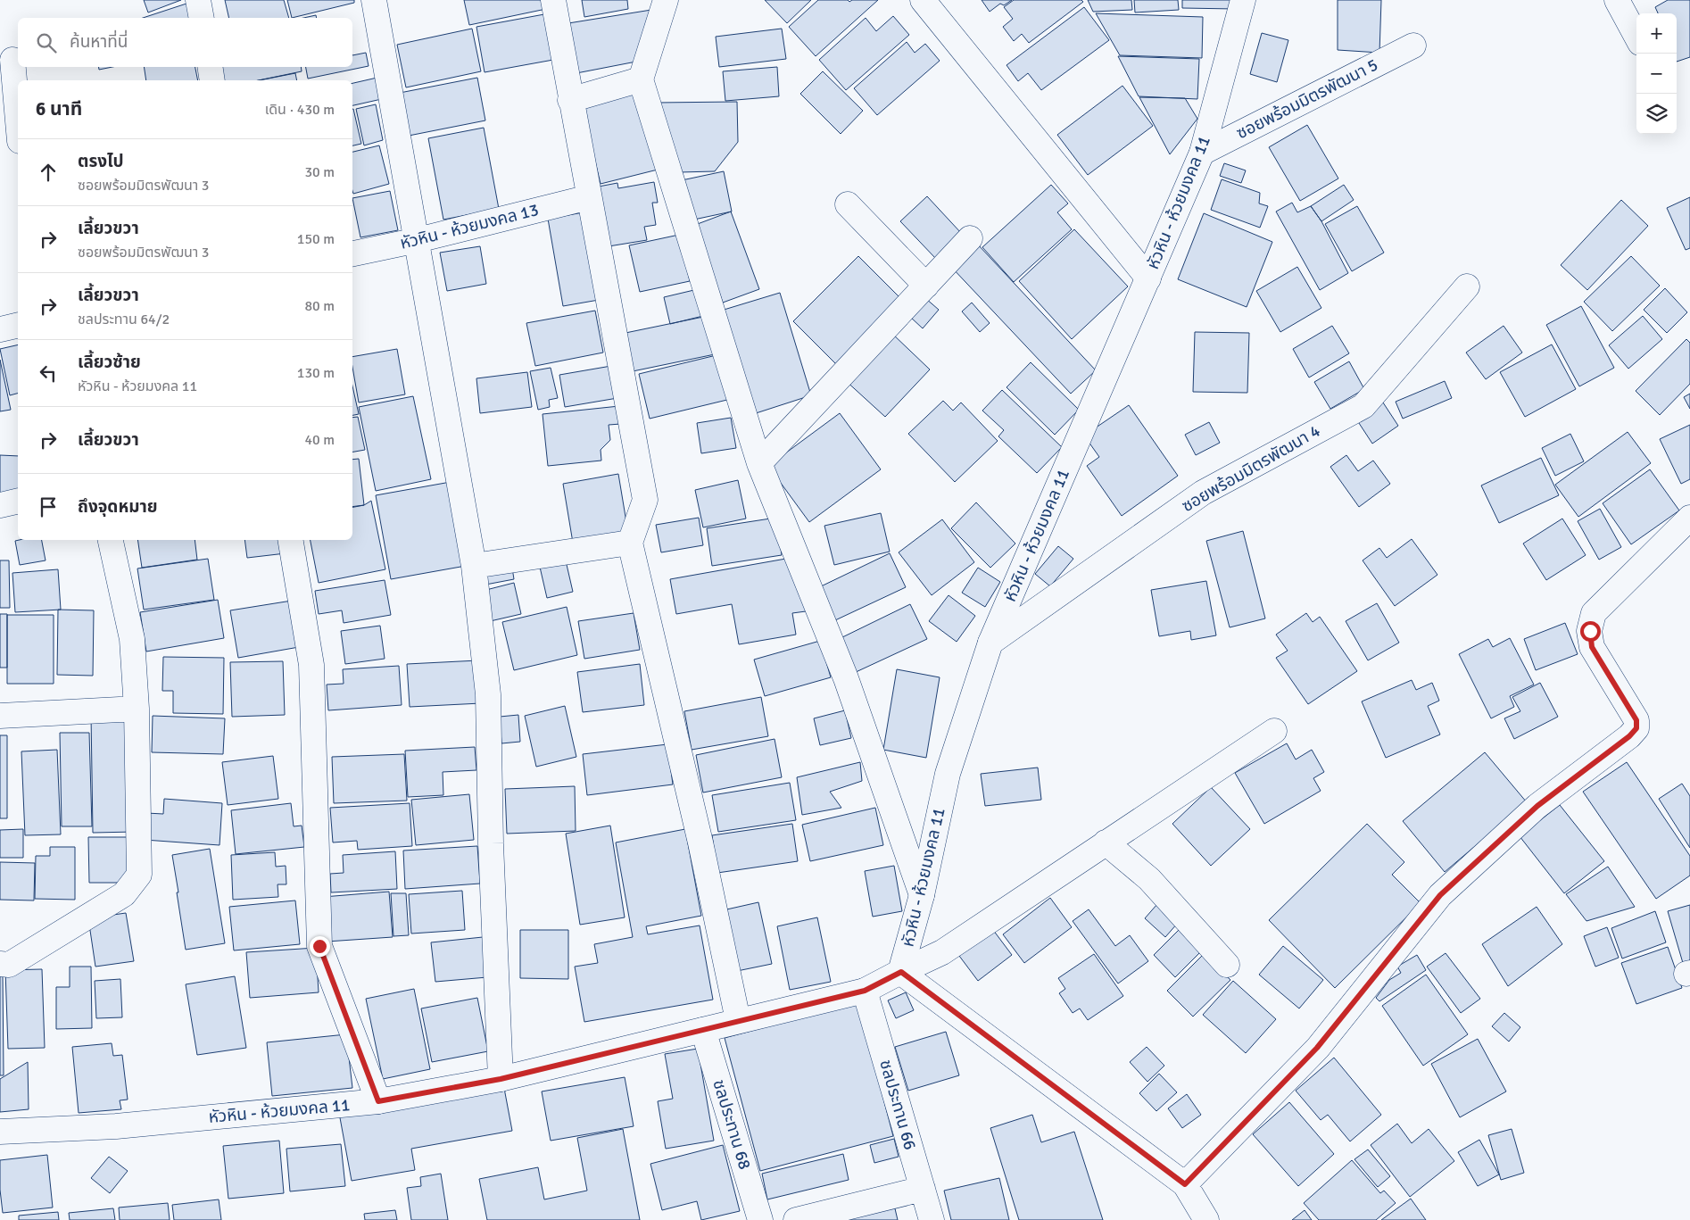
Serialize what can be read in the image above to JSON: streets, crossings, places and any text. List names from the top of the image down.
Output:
{
  "streets": {
    "street": [
      "ซอยพร้อมมิตรพัฒนา 5",
      "หัวหิน - ห้วยมงคล 11",
      "หัวหิน - ห้วยมงคล 13",
      "ซอยพร้อมมิตรพัฒนา 4",
      "ชลประทาน 66",
      "ชลประทาน 68"
    ]
  },
  "crossings": [
    ["ซอยพร้อมมิตรพัฒนา 5", "หัวหิน - ห้วยมงคล 11"],
    ["หัวหิน - ห้วยมงคล 11", "ซอยพร้อมมิตรพัฒนา 4"],
    ["หัวหิน - ห้วยมงคล 11", "ชลประทาน 66"],
    ["หัวหิน - ห้วยมงคล 11", "ชลประทาน 68"]
  ],
  "page": {
    "map_buttons": ["+", "−"],
    "search": "ค้นหาที่นี่",
    "heading": ["6 นาที", "เดิน · 430 m"],
    "list": [
      ["ตรงไป", "ซอยพร้อมมิตรพัฒนา 3", "30 m"],
      ["เลี้ยวขวา", "ซอยพร้อมมิตรพัฒนา 3", "150 m"],
      ["เลี้ยวขวา", "ชลประทาน 64/2", "80 m"],
      ["เลี้ยวซ้าย", "หัวหิน - ห้วยมงคล 11", "130 m"],
      ["เลี้ยวขวา", "40 m"],
      "ถึงจุดหมาย"
    ]
  }
}
